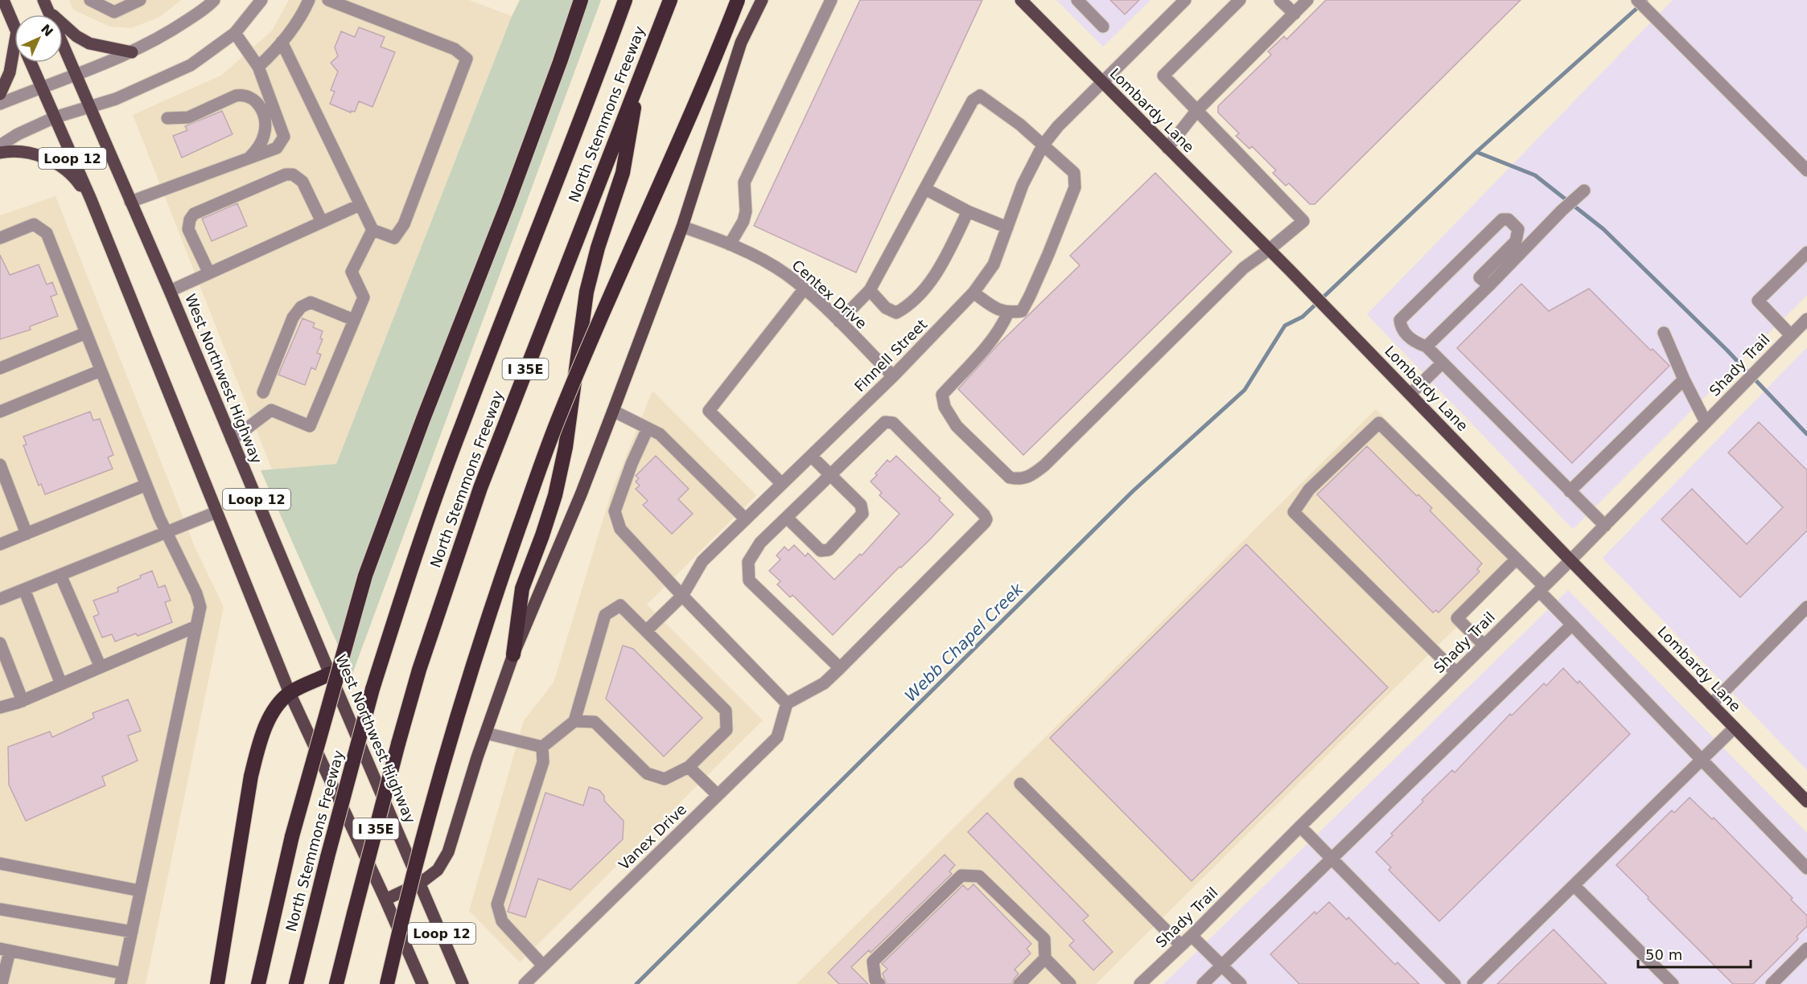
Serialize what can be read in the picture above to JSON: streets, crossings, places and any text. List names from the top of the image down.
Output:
{
  "streets": {
    "highway": ["North Stemmons Freeway", "I 35E"],
    "main road": ["Lombardy Lane", "Loop 12", "West Northwest Highway"],
    "street": [
      "Centex Drive",
      "Finnell Street",
      "Shady Trail",
      "Vanex Drive"
    ]
  },
  "crossings": [
    ["Lombardy Lane", "Finnell Street"],
    ["Lombardy Lane", "Shady Trail"],
    ["Centex Drive", "Finnell Street"]
  ],
  "water": ["Webb Chapel Creek"],
  "scale_bar": "50 m",
  "north": "top right"
}
